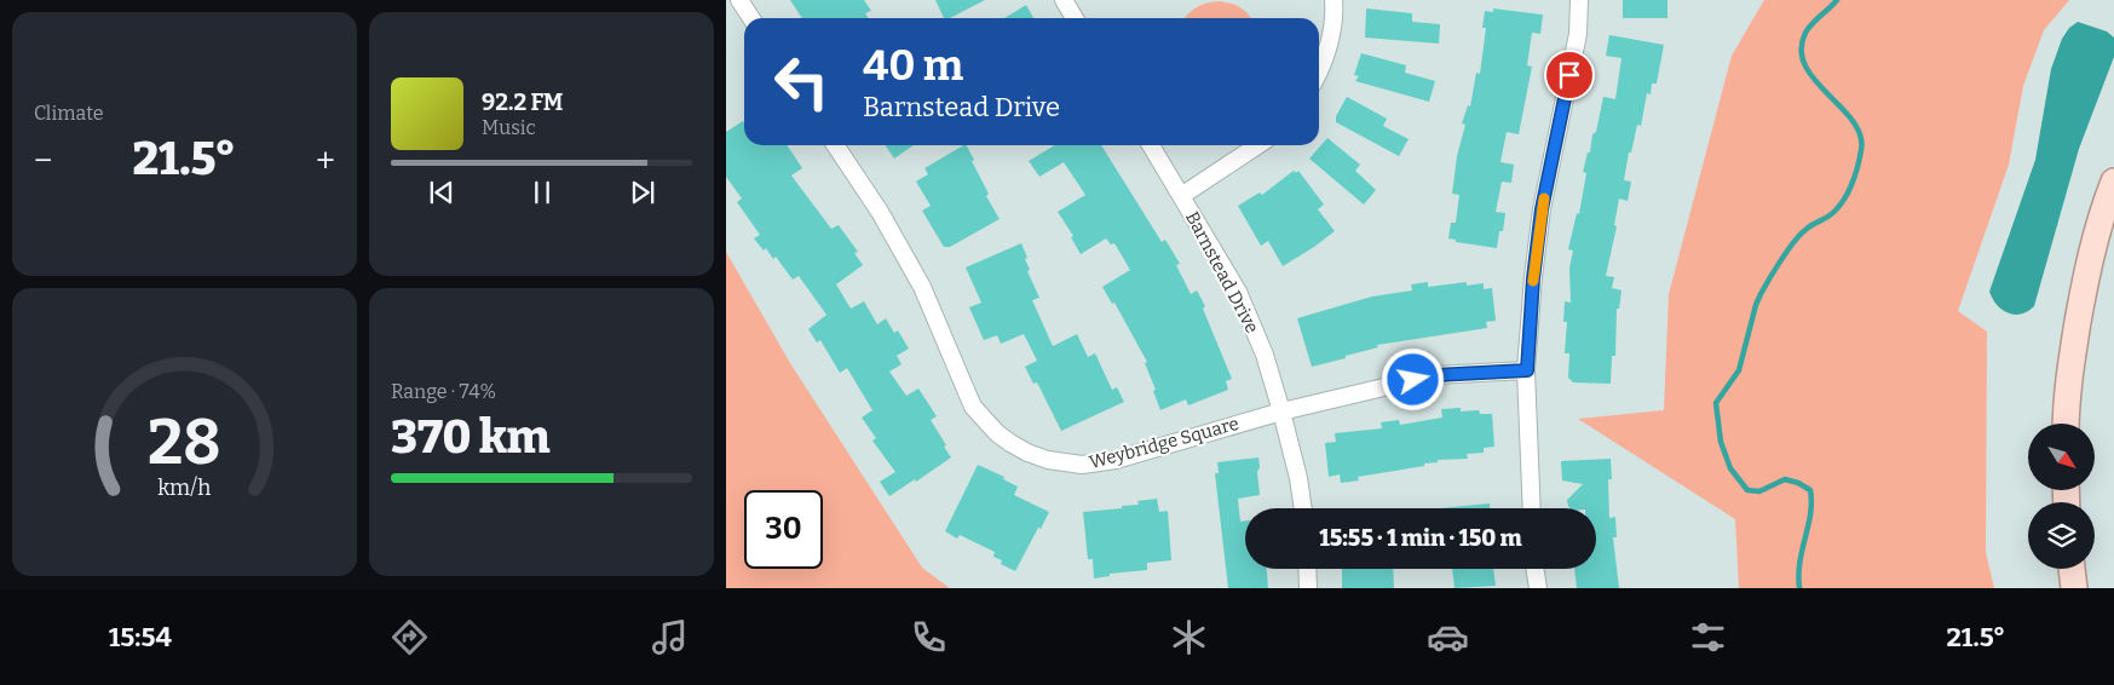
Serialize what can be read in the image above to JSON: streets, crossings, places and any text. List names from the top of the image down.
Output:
{
  "streets": {
    "street": ["Barnstead Drive", "Weybridge Square"]
  },
  "crossings": [
    ["Barnstead Drive", "Weybridge Square"]
  ],
  "north": "bottom right",
  "page": {
    "tile": [
      "Climate",
      ["Range · 74%", "370 km"]
    ],
    "turn": ["40 m", "Barnstead Drive"],
    "song": ["92.2 FM", "Music"],
    "heat": ["−", "21.5°", "+"],
    "limit": "30",
    "trip": "15:55 · 1 min · 150 m",
    "tabs": ["15:54", "21.5°"],
    "gauge": ["28", "km/h"]
  }
}
